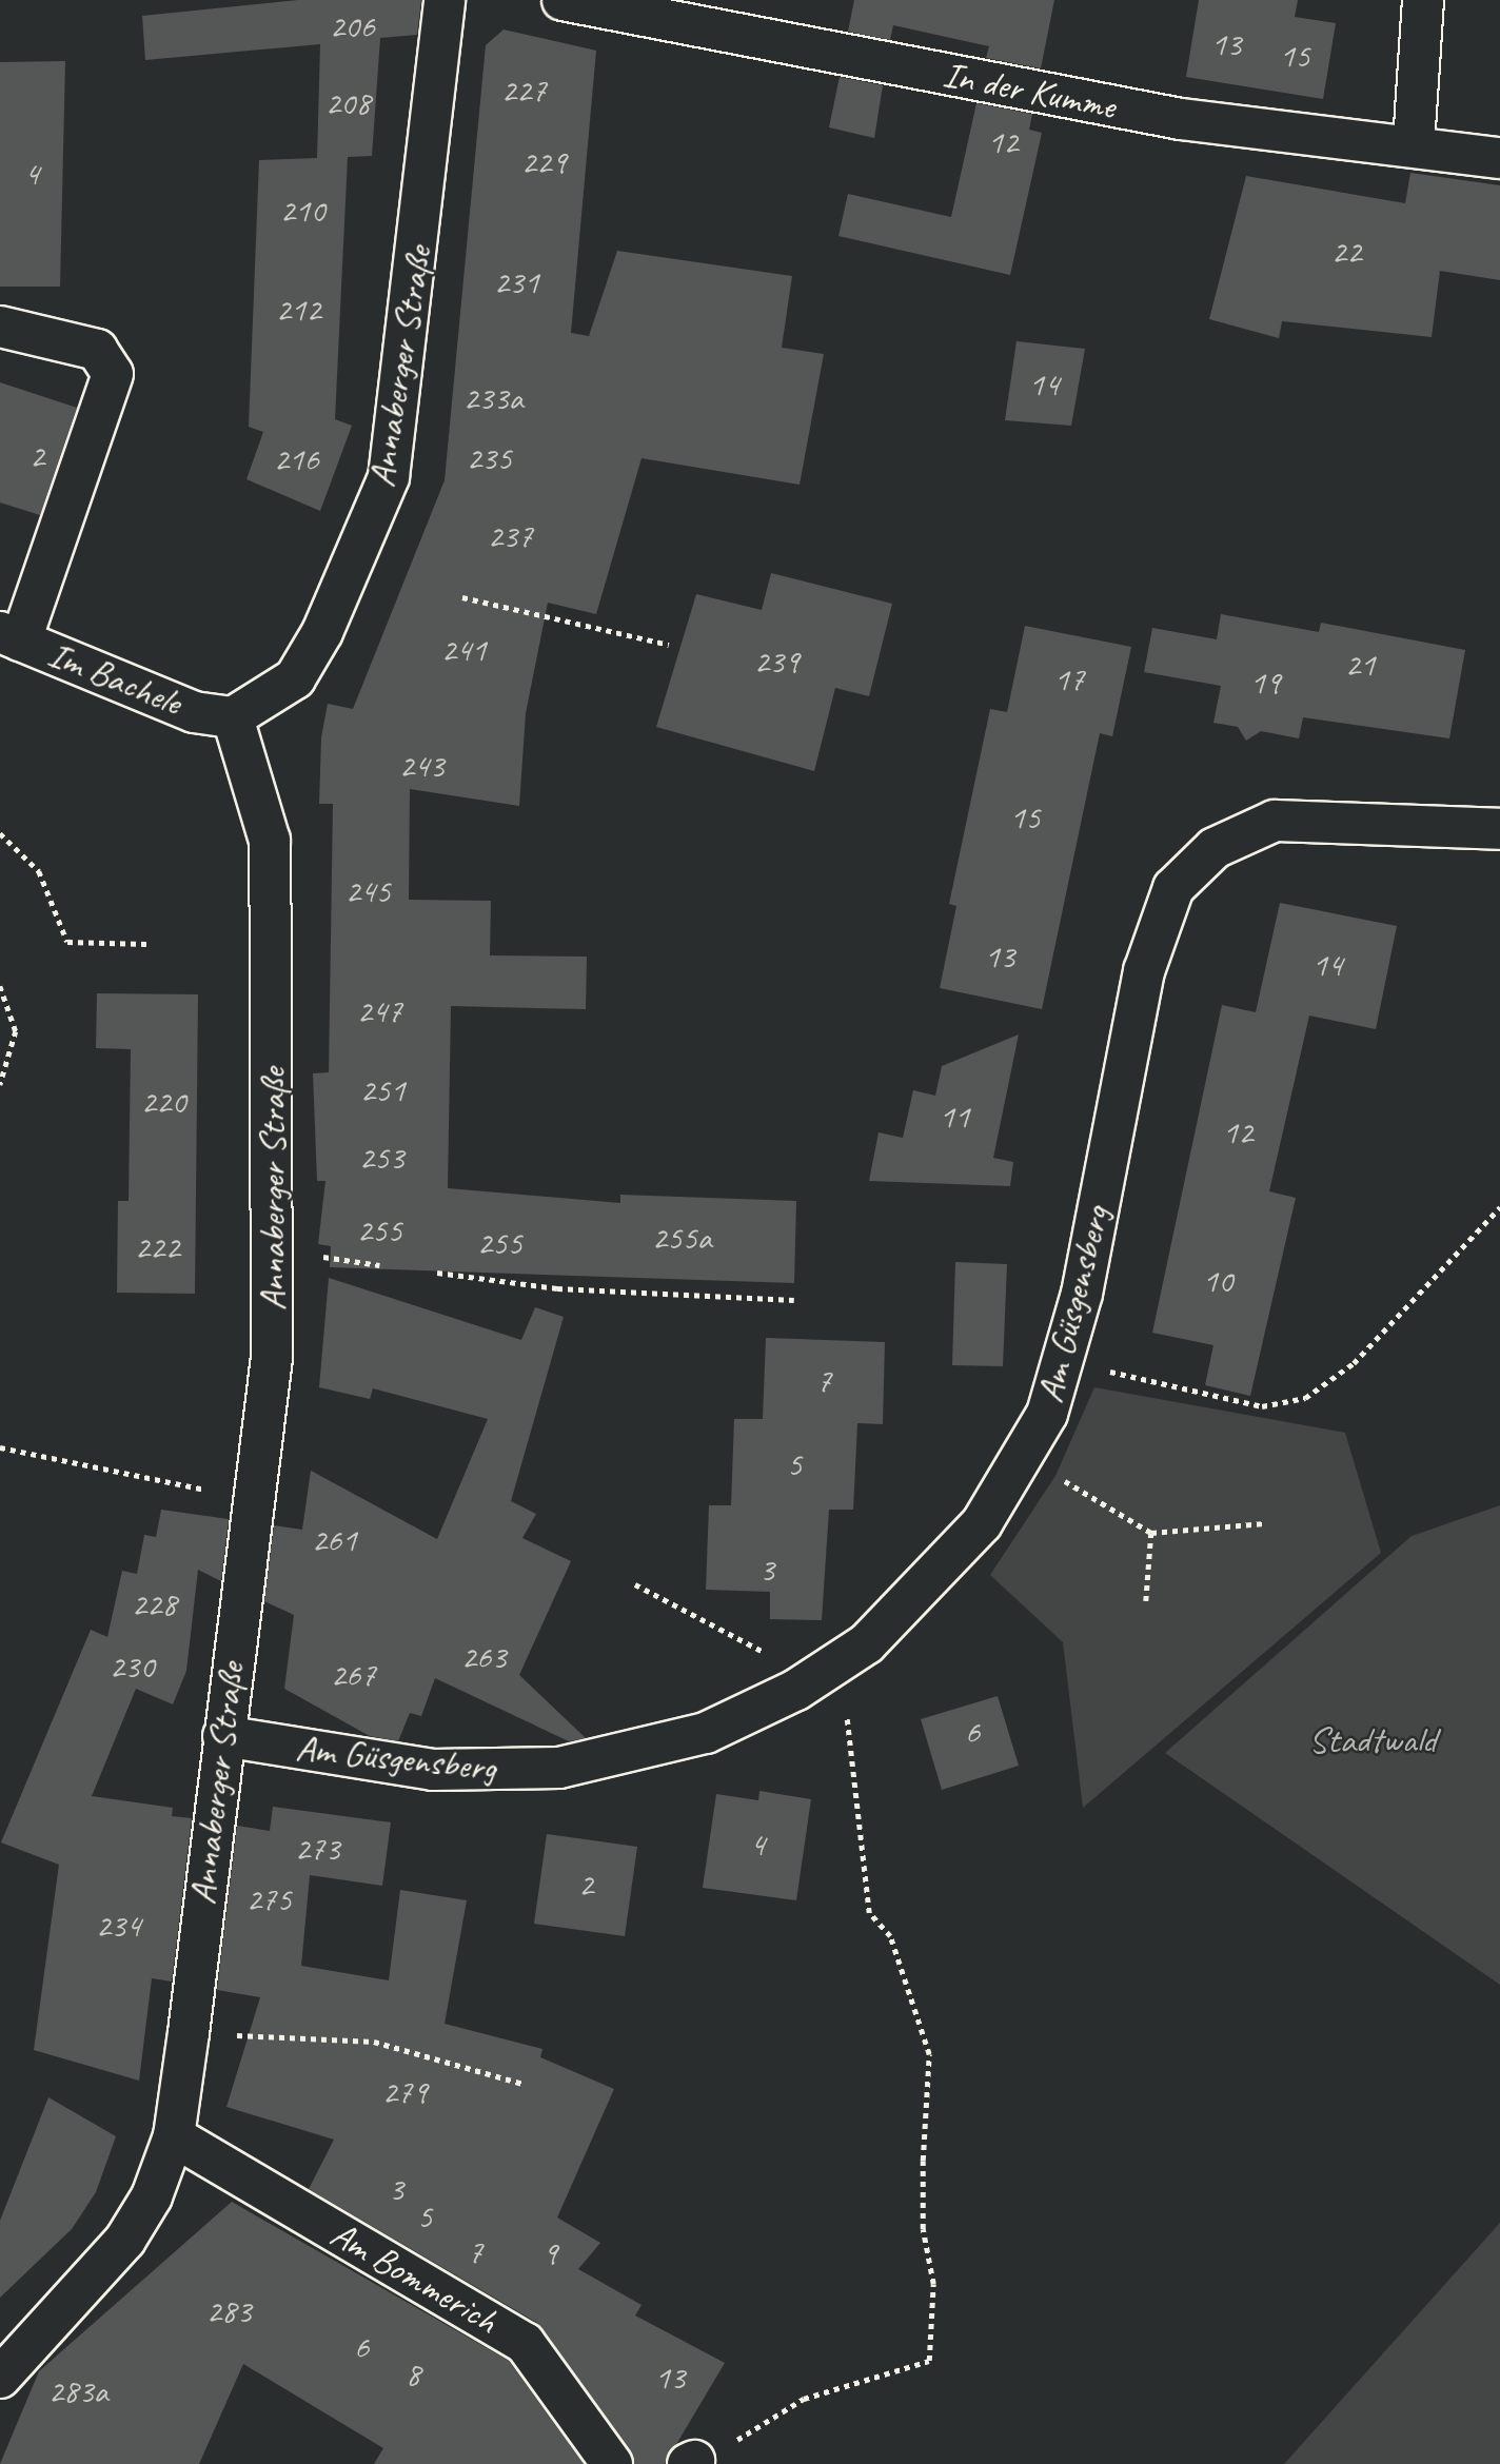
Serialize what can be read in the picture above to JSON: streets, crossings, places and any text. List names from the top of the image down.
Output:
{
  "streets": {
    "street": [
      "In der Kumme",
      "Annaberger Straße",
      "Im Bachele",
      "Am Güsgensberg",
      "Am Bommerich"
    ]
  },
  "crossings": [
    ["Annaberger Straße", "Im Bachele"],
    ["Annaberger Straße", "Am Güsgensberg"],
    ["Annaberger Straße", "Am Bommerich"]
  ],
  "parks": ["Stadtwald"],
  "house_numbers": [
    "206",
    "13",
    "15",
    "227",
    "208",
    "12",
    "229",
    "4",
    "210",
    "22",
    "231",
    "212",
    "14",
    "233a",
    "2",
    "235",
    "216",
    "237",
    "241",
    "239",
    "21",
    "17",
    "19",
    "243",
    "15",
    "245",
    "13",
    "14",
    "247",
    "251",
    "220",
    "11",
    "12",
    "253",
    "255",
    "255a",
    "255",
    "222",
    "10",
    "7",
    "5",
    "261",
    "3",
    "228",
    "263",
    "230",
    "267",
    "6",
    "4",
    "273",
    "2",
    "275",
    "234",
    "279",
    "3",
    "5",
    "7",
    "9",
    "283",
    "6",
    "8",
    "13",
    "283a"
  ]
}
